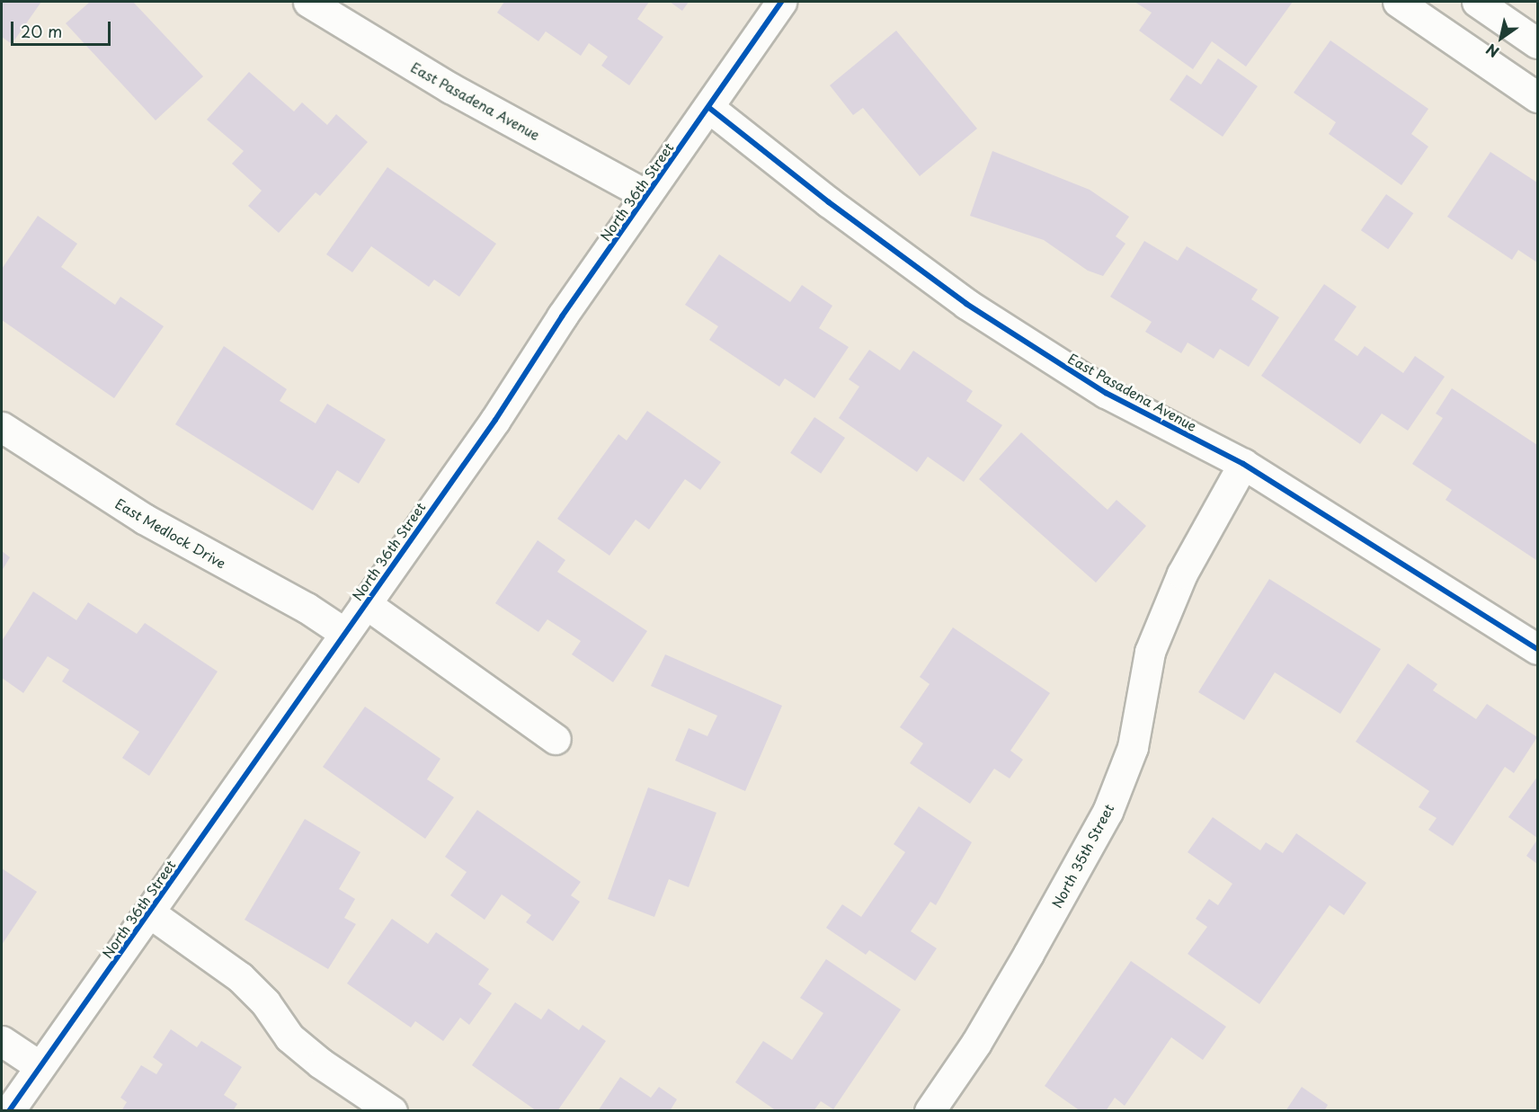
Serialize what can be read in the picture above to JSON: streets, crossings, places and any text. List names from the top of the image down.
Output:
{
  "streets": {
    "street": [
      "East Pasadena Avenue",
      "North 36th Street",
      "East Medlock Drive",
      "North 35th Street"
    ]
  },
  "crossings": [
    ["East Pasadena Avenue", "North 36th Street"],
    ["East Pasadena Avenue", "North 35th Street"],
    ["North 36th Street", "East Medlock Drive"]
  ],
  "scale_bar": "20 m",
  "north": "bottom left"
}
